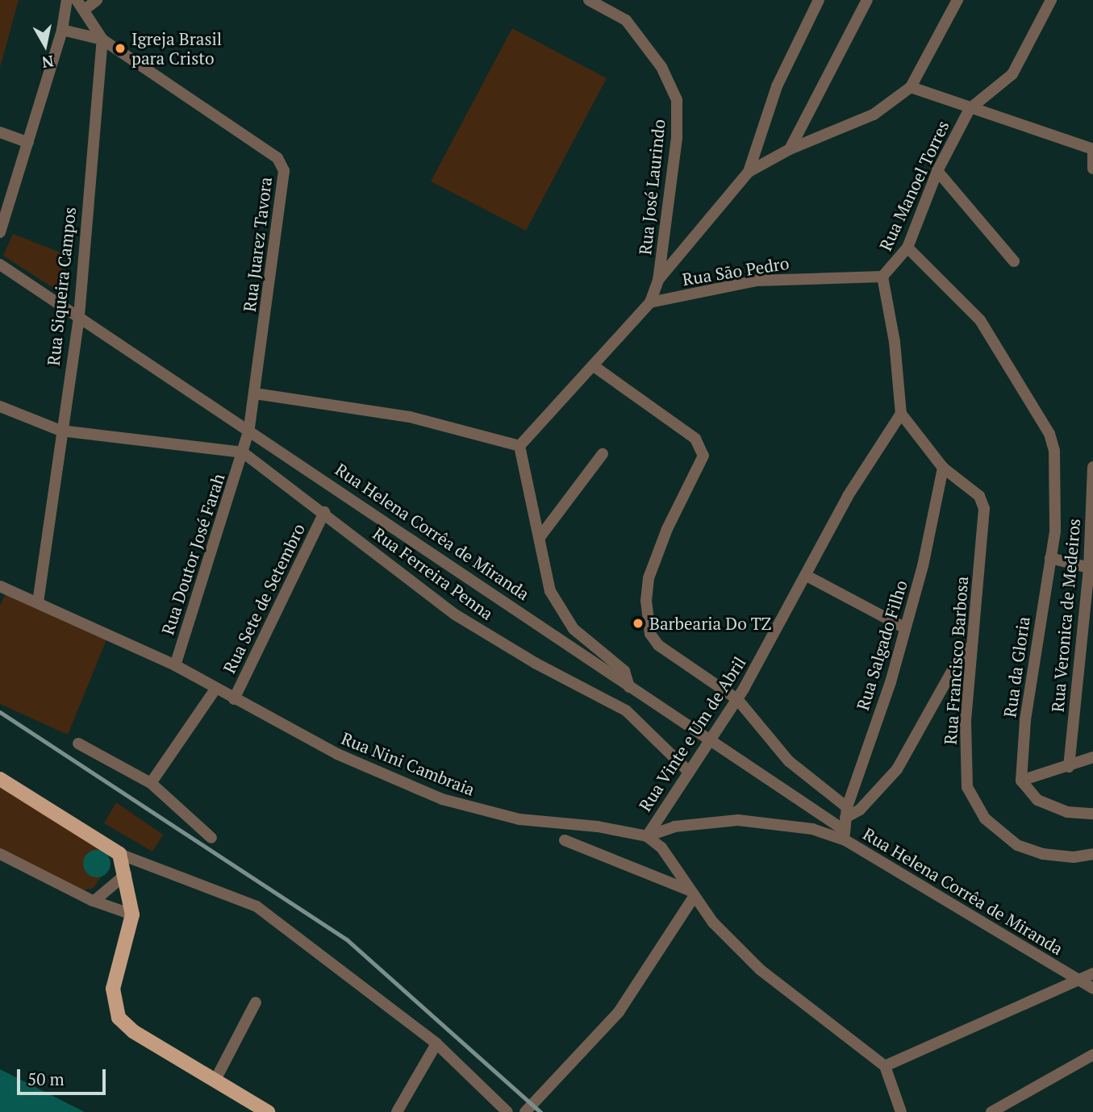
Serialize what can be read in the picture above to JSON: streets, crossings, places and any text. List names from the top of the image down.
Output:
{
  "streets": {
    "street": [
      "Rua Manoel Torres",
      "Rua José Laurindo",
      "Rua Juarez Tavora",
      "Rua São Pedro",
      "Rua Siqueira Campos",
      "Rua Helena Corrêa de Miranda",
      "Rua Doutor José Farah",
      "Rua Ferreira Penna",
      "Rua Sete de Setembro",
      "Rua Veronica de Medeiros",
      "Rua Salgado Filho",
      "Rua Francisco Barbosa",
      "Rua da Gloria",
      "Rua Vinte e Um de Abril",
      "Rua Nini Cambraia"
    ]
  },
  "crossings": [
    ["Rua Manoel Torres", "Rua São Pedro"],
    ["Rua Manoel Torres", "Rua da Gloria"],
    ["Rua Juarez Tavora", "Rua Siqueira Campos"],
    ["Rua Juarez Tavora", "Rua Helena Corrêa de Miranda"],
    ["Rua Juarez Tavora", "Rua Doutor José Farah"],
    ["Rua Juarez Tavora", "Rua Ferreira Penna"],
    ["Rua Siqueira Campos", "Rua Helena Corrêa de Miranda"],
    ["Rua Siqueira Campos", "Rua Nini Cambraia"],
    ["Rua Helena Corrêa de Miranda", "Rua Salgado Filho"],
    ["Rua Helena Corrêa de Miranda", "Rua Vinte e Um de Abril"],
    ["Rua Doutor José Farah", "Rua Ferreira Penna"],
    ["Rua Doutor José Farah", "Rua Nini Cambraia"],
    ["Rua Ferreira Penna", "Rua Sete de Setembro"],
    ["Rua Ferreira Penna", "Rua Vinte e Um de Abril"],
    ["Rua Sete de Setembro", "Rua Nini Cambraia"],
    ["Rua Salgado Filho", "Rua Francisco Barbosa"],
    ["Rua Francisco Barbosa", "Rua Vinte e Um de Abril"],
    ["Rua Vinte e Um de Abril", "Rua Nini Cambraia"]
  ],
  "places": ["Igreja Brasil para Cristo", "Barbearia Do TZ"],
  "scale_bar": "50 m",
  "north": "bottom"
}
